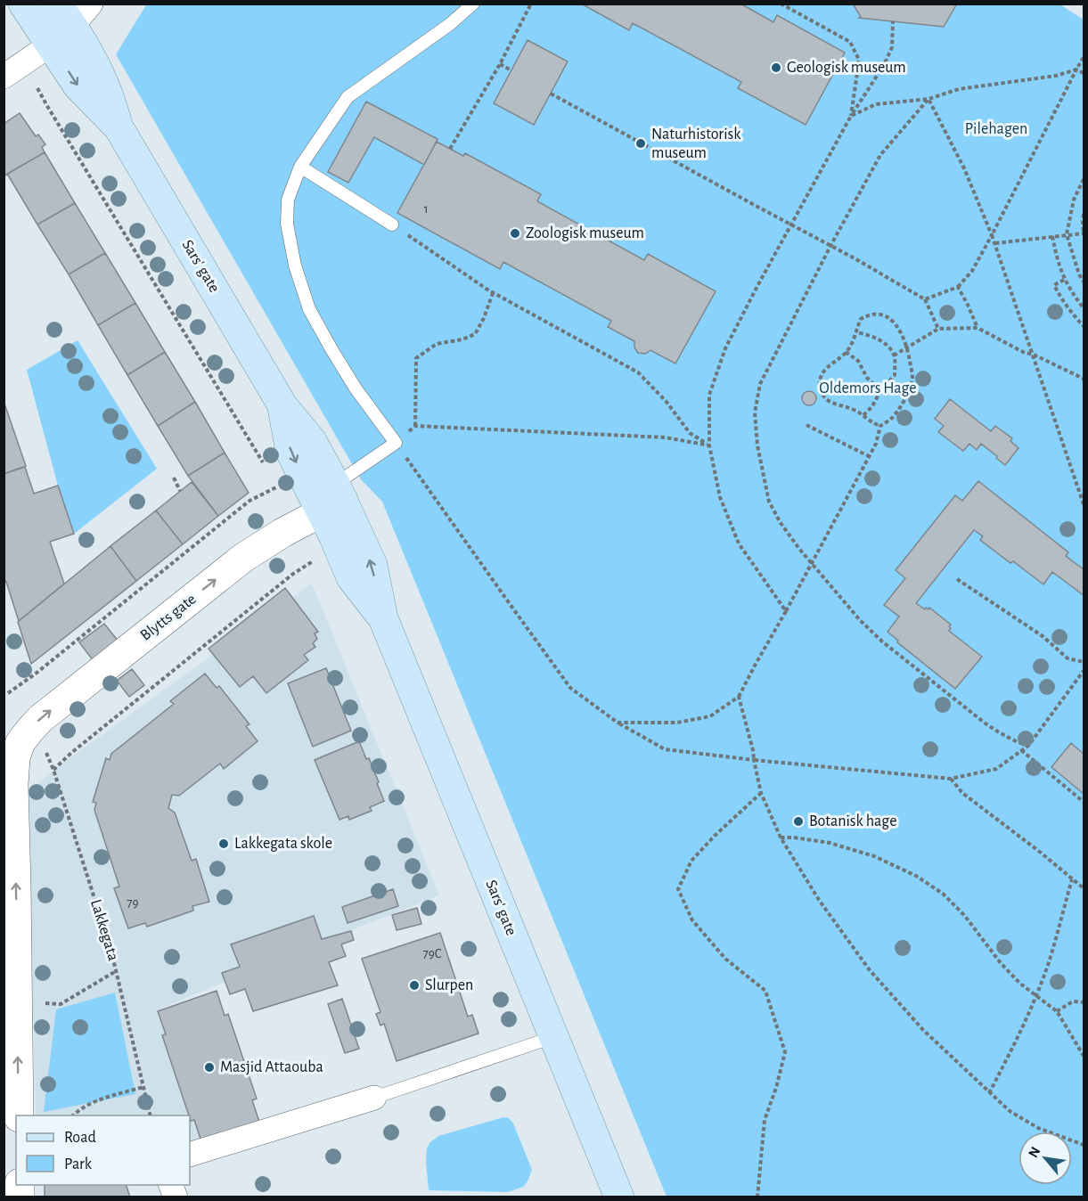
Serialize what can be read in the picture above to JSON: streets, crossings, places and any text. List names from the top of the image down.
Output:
{
  "streets": {
    "main road": ["Sars' gate"],
    "street": ["Blytts gate"],
    "path": ["Lakkegata"]
  },
  "crossings": [
    ["Sars' gate", "Blytts gate"]
  ],
  "one_way": ["Blytts gate"],
  "parks": ["Pilehagen", "Oldemors Hage"],
  "places": [
    "Geologisk museum",
    "Naturhistorisk museum",
    "Zoologisk museum",
    "Botanisk hage",
    "Lakkegata skole",
    "Slurpen",
    "Masjid Attaouba"
  ],
  "house_numbers": ["1", "79", "79C"],
  "legend": ["Road", "Park"],
  "north": "top left"
}
